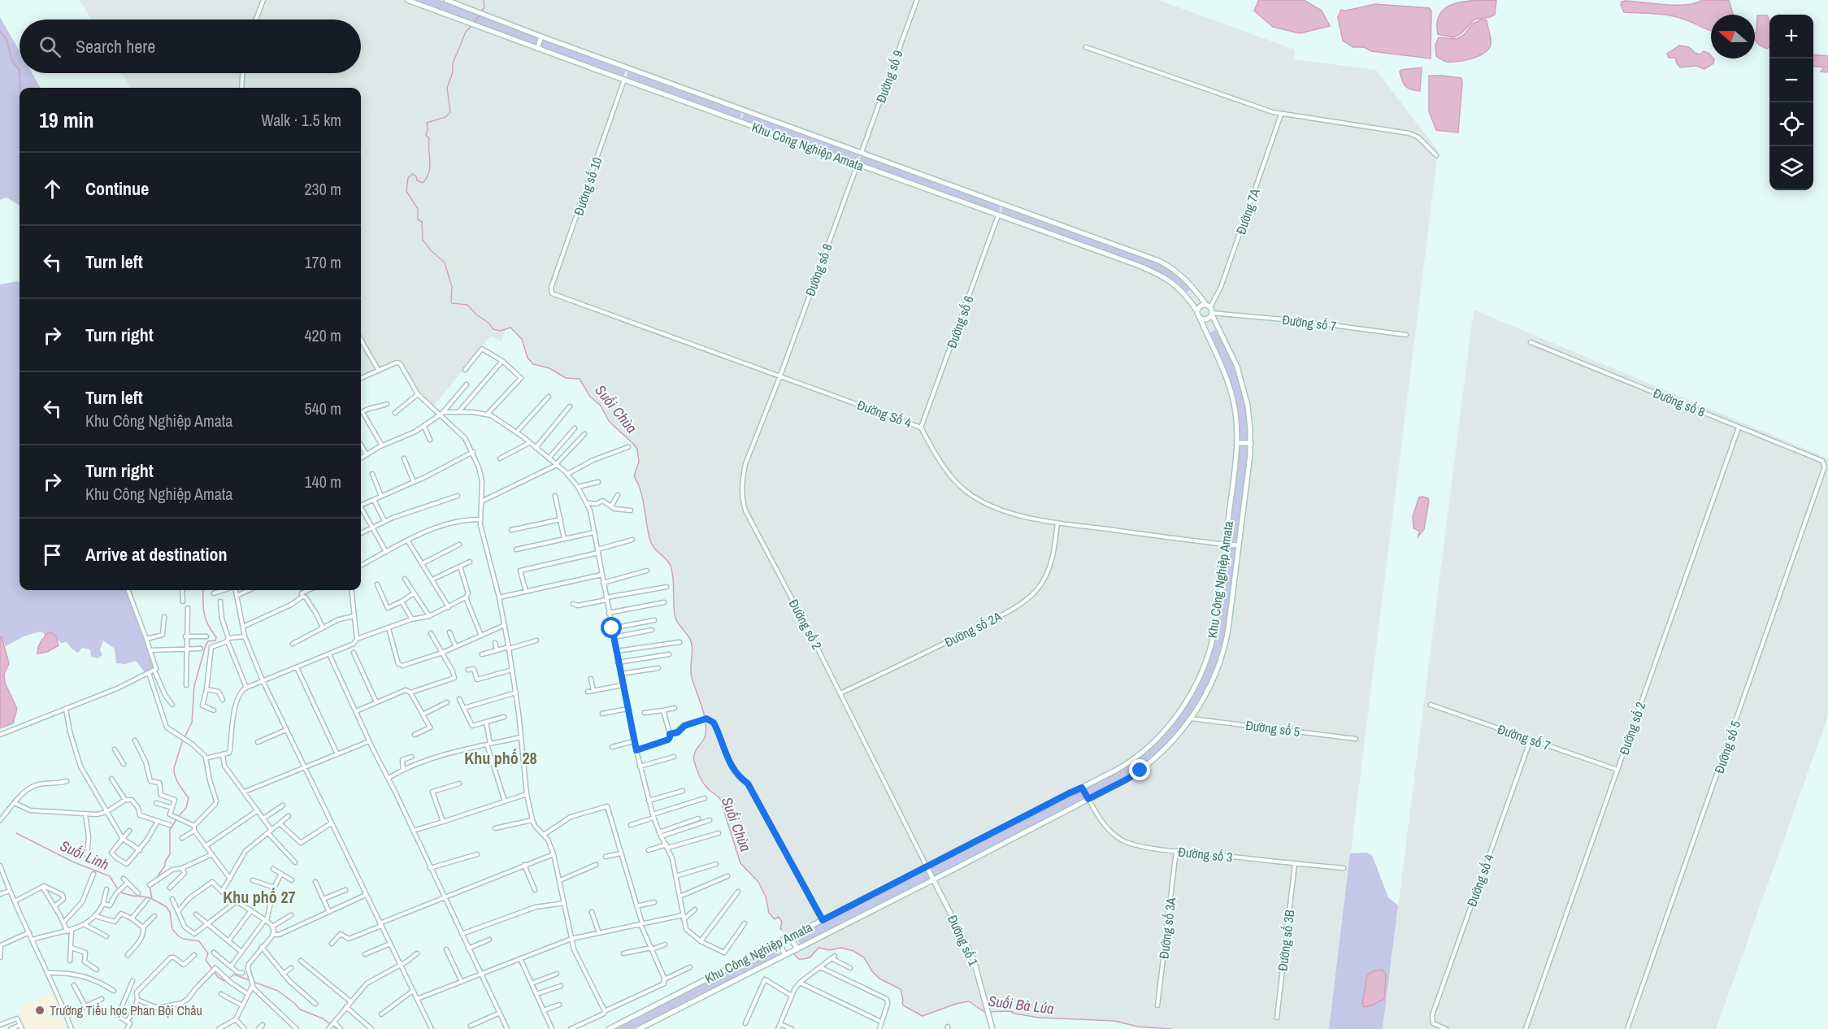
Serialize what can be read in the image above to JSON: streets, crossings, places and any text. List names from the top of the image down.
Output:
{
  "streets": {
    "street": [
      "Đường số 9",
      "Khu Công Nghiệp Amata",
      "Đường số 10",
      "Đường 7A",
      "Đường số 8",
      "Đường số 6",
      "Đường số 7",
      "Đường Số 4",
      "Đường số 2",
      "Đường số 2A",
      "Đường số 5",
      "Đường số 3",
      "Đường số 4",
      "Đường số 3A",
      "Đường số 1",
      "Đường số 3B"
    ]
  },
  "crossings": [
    ["Đường số 9", "Khu Công Nghiệp Amata"],
    ["Khu Công Nghiệp Amata", "Đường số 10"],
    ["Khu Công Nghiệp Amata", "Đường 7A"],
    ["Khu Công Nghiệp Amata", "Đường số 8"],
    ["Khu Công Nghiệp Amata", "Đường số 6"],
    ["Khu Công Nghiệp Amata", "Đường số 7"],
    ["Khu Công Nghiệp Amata", "Đường Số 4"],
    ["Khu Công Nghiệp Amata", "Đường số 2"],
    ["Khu Công Nghiệp Amata", "Đường số 5"],
    ["Khu Công Nghiệp Amata", "Đường số 3"],
    ["Khu Công Nghiệp Amata", "Đường số 1"],
    ["Đường số 10", "Đường Số 4"],
    ["Đường 7A", "Đường số 7"],
    ["Đường số 8", "Đường Số 4"],
    ["Đường số 8", "Đường số 2"],
    ["Đường số 8", "Đường số 5"],
    ["Đường số 6", "Đường Số 4"],
    ["Đường số 7", "Đường số 2"],
    ["Đường số 7", "Đường số 4"],
    ["Đường Số 4", "Đường số 2"],
    ["Đường Số 4", "Đường số 2A"],
    ["Đường số 2", "Đường số 2A"],
    ["Đường số 2", "Đường số 1"],
    ["Đường số 3", "Đường số 3A"],
    ["Đường số 3", "Đường số 3B"]
  ],
  "districts": ["Khu phố 28", "Khu phố 27"],
  "water": ["Suối Chùa", "Suối Linh", "Suối Bà Lúa"],
  "places": ["Trường Tiểu học Phan Bội Châu"],
  "north": "left",
  "page": {
    "map_buttons": ["+", "−"],
    "search": "Search here",
    "heading": ["19 min", "Walk · 1.5 km"],
    "list": [
      ["Continue", "230 m"],
      ["Turn left", "170 m"],
      ["Turn right", "420 m"],
      ["Turn left", "Khu Công Nghiệp Amata", "540 m"],
      ["Turn right", "Khu Công Nghiệp Amata", "140 m"],
      "Arrive at destination"
    ]
  }
}
